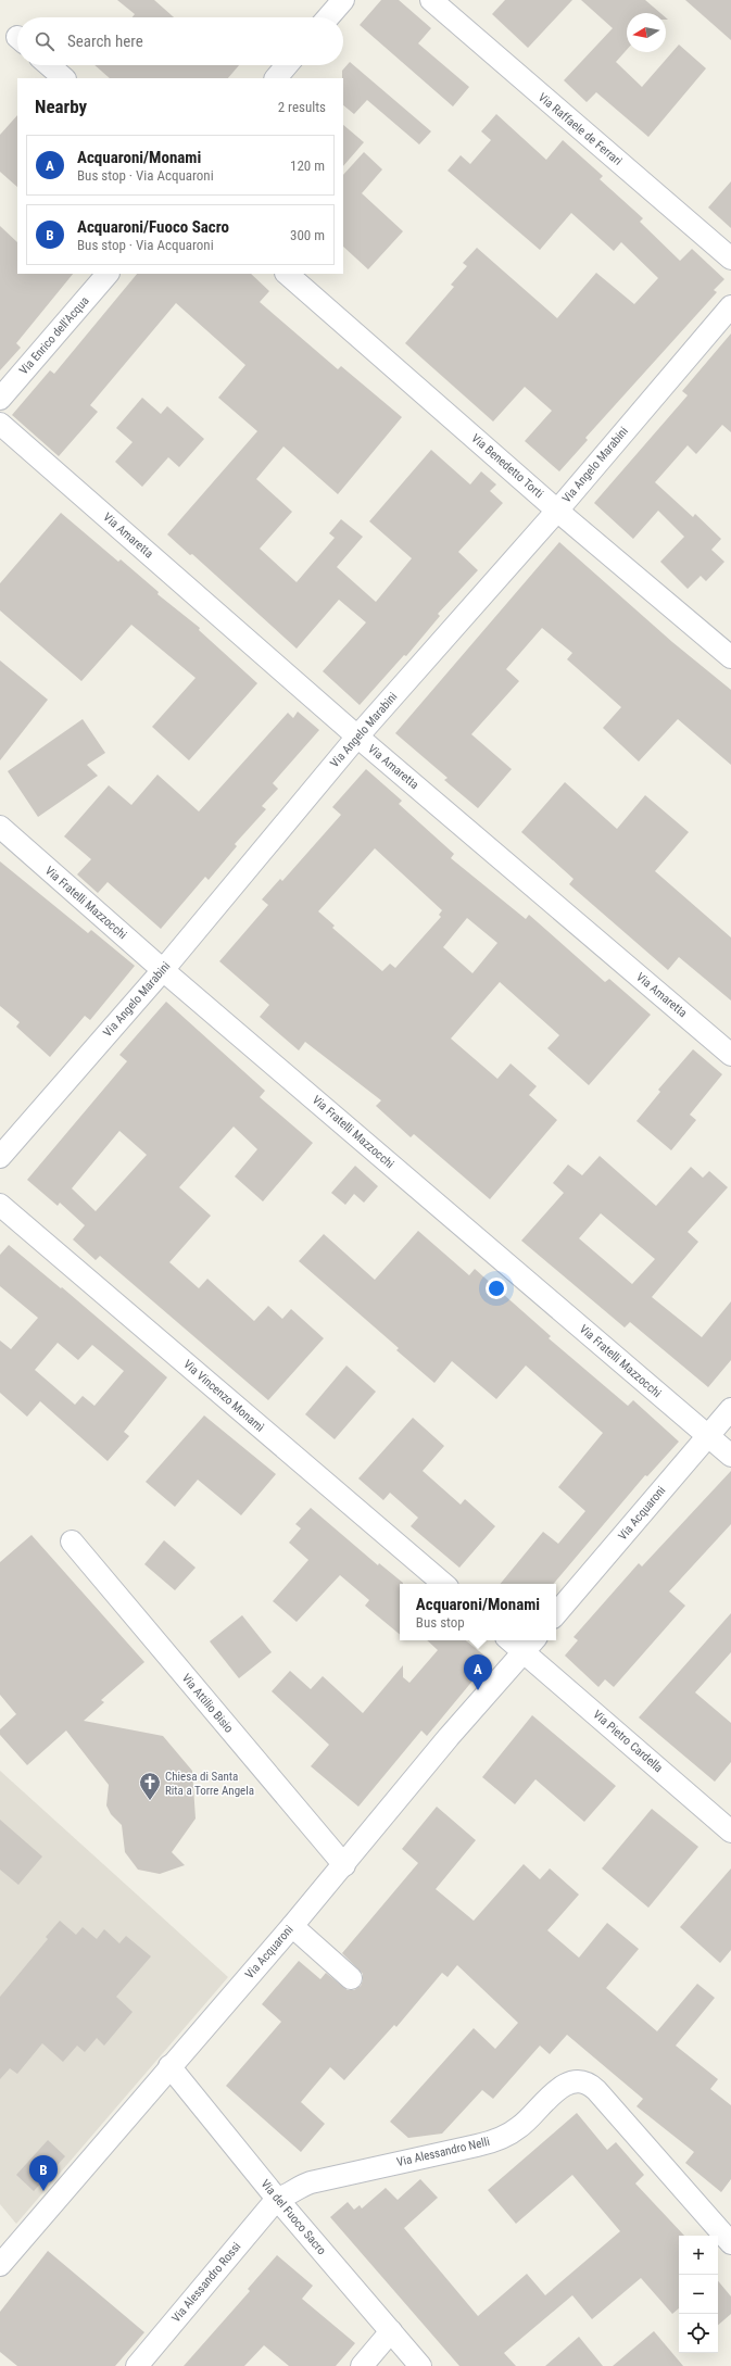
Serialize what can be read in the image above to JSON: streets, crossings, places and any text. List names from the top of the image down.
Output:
{
  "streets": {
    "street": [
      "Via Raffaele de Ferrari",
      "Via Enrico dell'Acqua",
      "Via Angelo Marabini",
      "Via Benedetto Torti",
      "Via Amaretta",
      "Via Fratelli Mazzocchi",
      "Via Vincenzo Monamì",
      "Via Acquaroni",
      "Via Attilio Bisio",
      "Via Pietro Cardella",
      "Via Alessandro Nelli",
      "Via del Fuoco Sacro",
      "Via Alessandro Rossi"
    ]
  },
  "crossings": [
    ["Via Angelo Marabini", "Via Benedetto Torti"],
    ["Via Angelo Marabini", "Via Amaretta"],
    ["Via Angelo Marabini", "Via Fratelli Mazzocchi"],
    ["Via Fratelli Mazzocchi", "Via Acquaroni"],
    ["Via Acquaroni", "Via Attilio Bisio"],
    ["Via Acquaroni", "Via Pietro Cardella"],
    ["Via Acquaroni", "Via del Fuoco Sacro"],
    ["Via Alessandro Nelli", "Via del Fuoco Sacro"],
    ["Via Alessandro Nelli", "Via Alessandro Rossi"],
    ["Via del Fuoco Sacro", "Via Alessandro Rossi"]
  ],
  "places": {
    "church": ["Chiesa di Santa Rita a Torre Angela"]
  },
  "north": "left",
  "page": {
    "search": "Search here",
    "heading": ["Nearby", "2 results"],
    "list": [
      {
        "mark": "A",
        "name": "Acquaroni/Monami",
        "note": "Bus stop · Via Acquaroni",
        "value": "120 m"
      },
      {
        "mark": "B",
        "name": "Acquaroni/Fuoco Sacro",
        "note": "Bus stop · Via Acquaroni",
        "value": "300 m"
      }
    ],
    "popup": ["Acquaroni/Monami", "Bus stop"],
    "pins": ["A", "B"],
    "map_buttons": ["+", "−"]
  }
}
